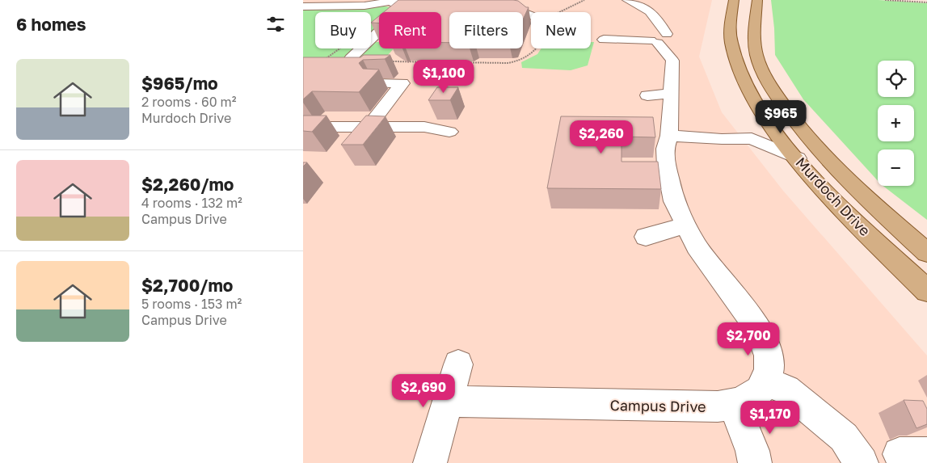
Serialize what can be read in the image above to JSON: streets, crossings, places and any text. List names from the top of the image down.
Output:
{
  "streets": {
    "main road": ["Murdoch Drive"],
    "street": ["Campus Drive"]
  },
  "page": {
    "heading": "6 homes",
    "chip": [
      "Buy",
      "Rent",
      "Filters",
      "New"
    ],
    "list": [
      {
        "name": "$965/mo",
        "note": "2 rooms · 60 m² · Murdoch Drive"
      },
      {
        "name": "$2,260/mo",
        "note": "4 rooms · 132 m² · Campus Drive"
      },
      {
        "name": "$2,700/mo",
        "note": "5 rooms · 153 m² · Campus Drive"
      }
    ],
    "price": [
      "$1,100",
      "$965",
      "$2,260",
      "$2,700",
      "$2,690",
      "$1,170"
    ],
    "map_buttons": ["+", "−"]
  }
}
